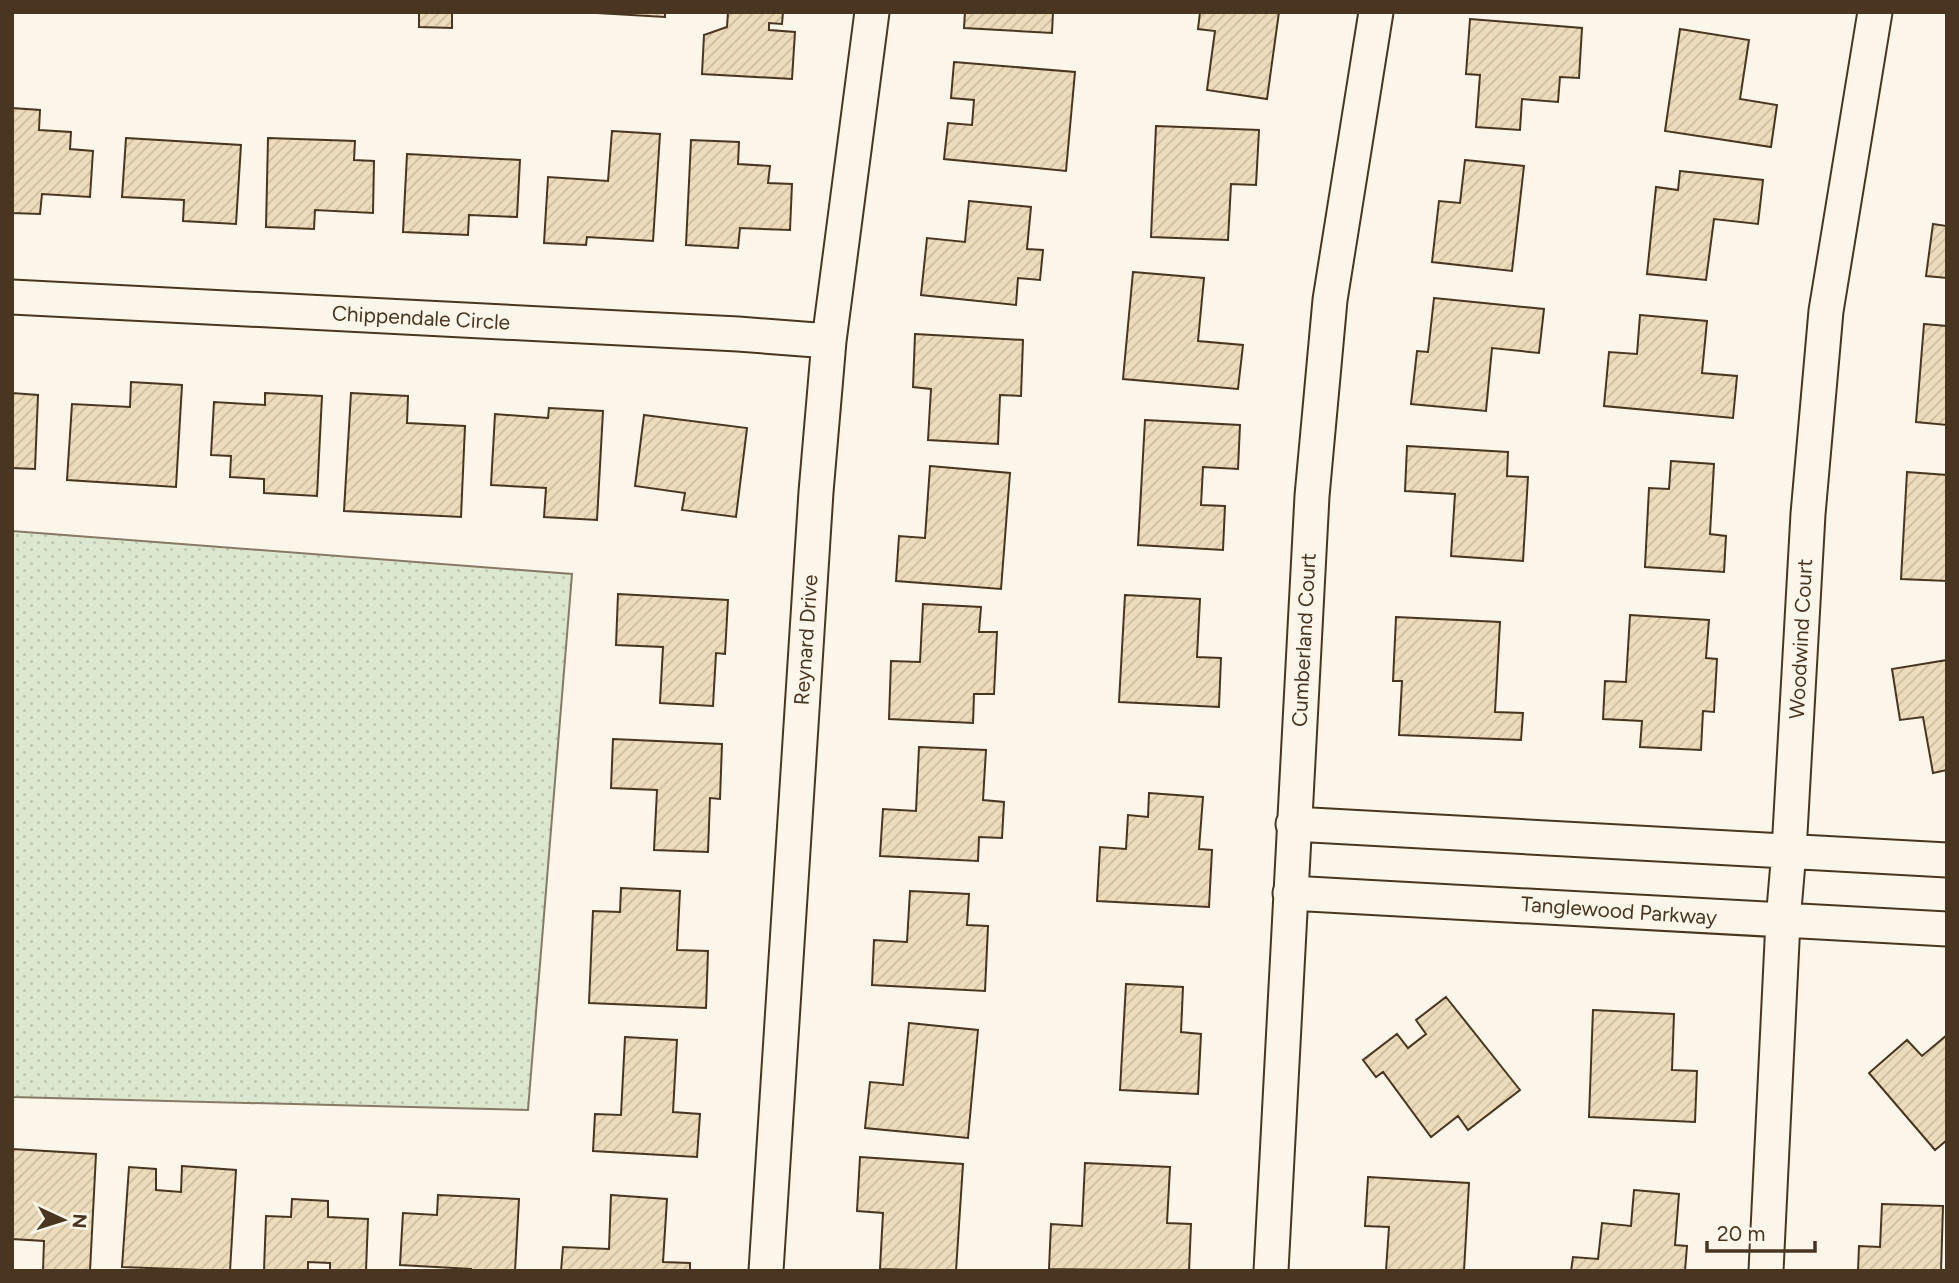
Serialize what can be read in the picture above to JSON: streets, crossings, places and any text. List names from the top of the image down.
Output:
{
  "streets": {
    "street": [
      "Chippendale Circle",
      "Woodwind Court",
      "Reynard Drive",
      "Cumberland Court",
      "Tanglewood Parkway"
    ]
  },
  "crossings": [
    ["Chippendale Circle", "Reynard Drive"],
    ["Woodwind Court", "Tanglewood Parkway"],
    ["Cumberland Court", "Tanglewood Parkway"]
  ],
  "scale_bar": "20 m",
  "north": "right"
}
